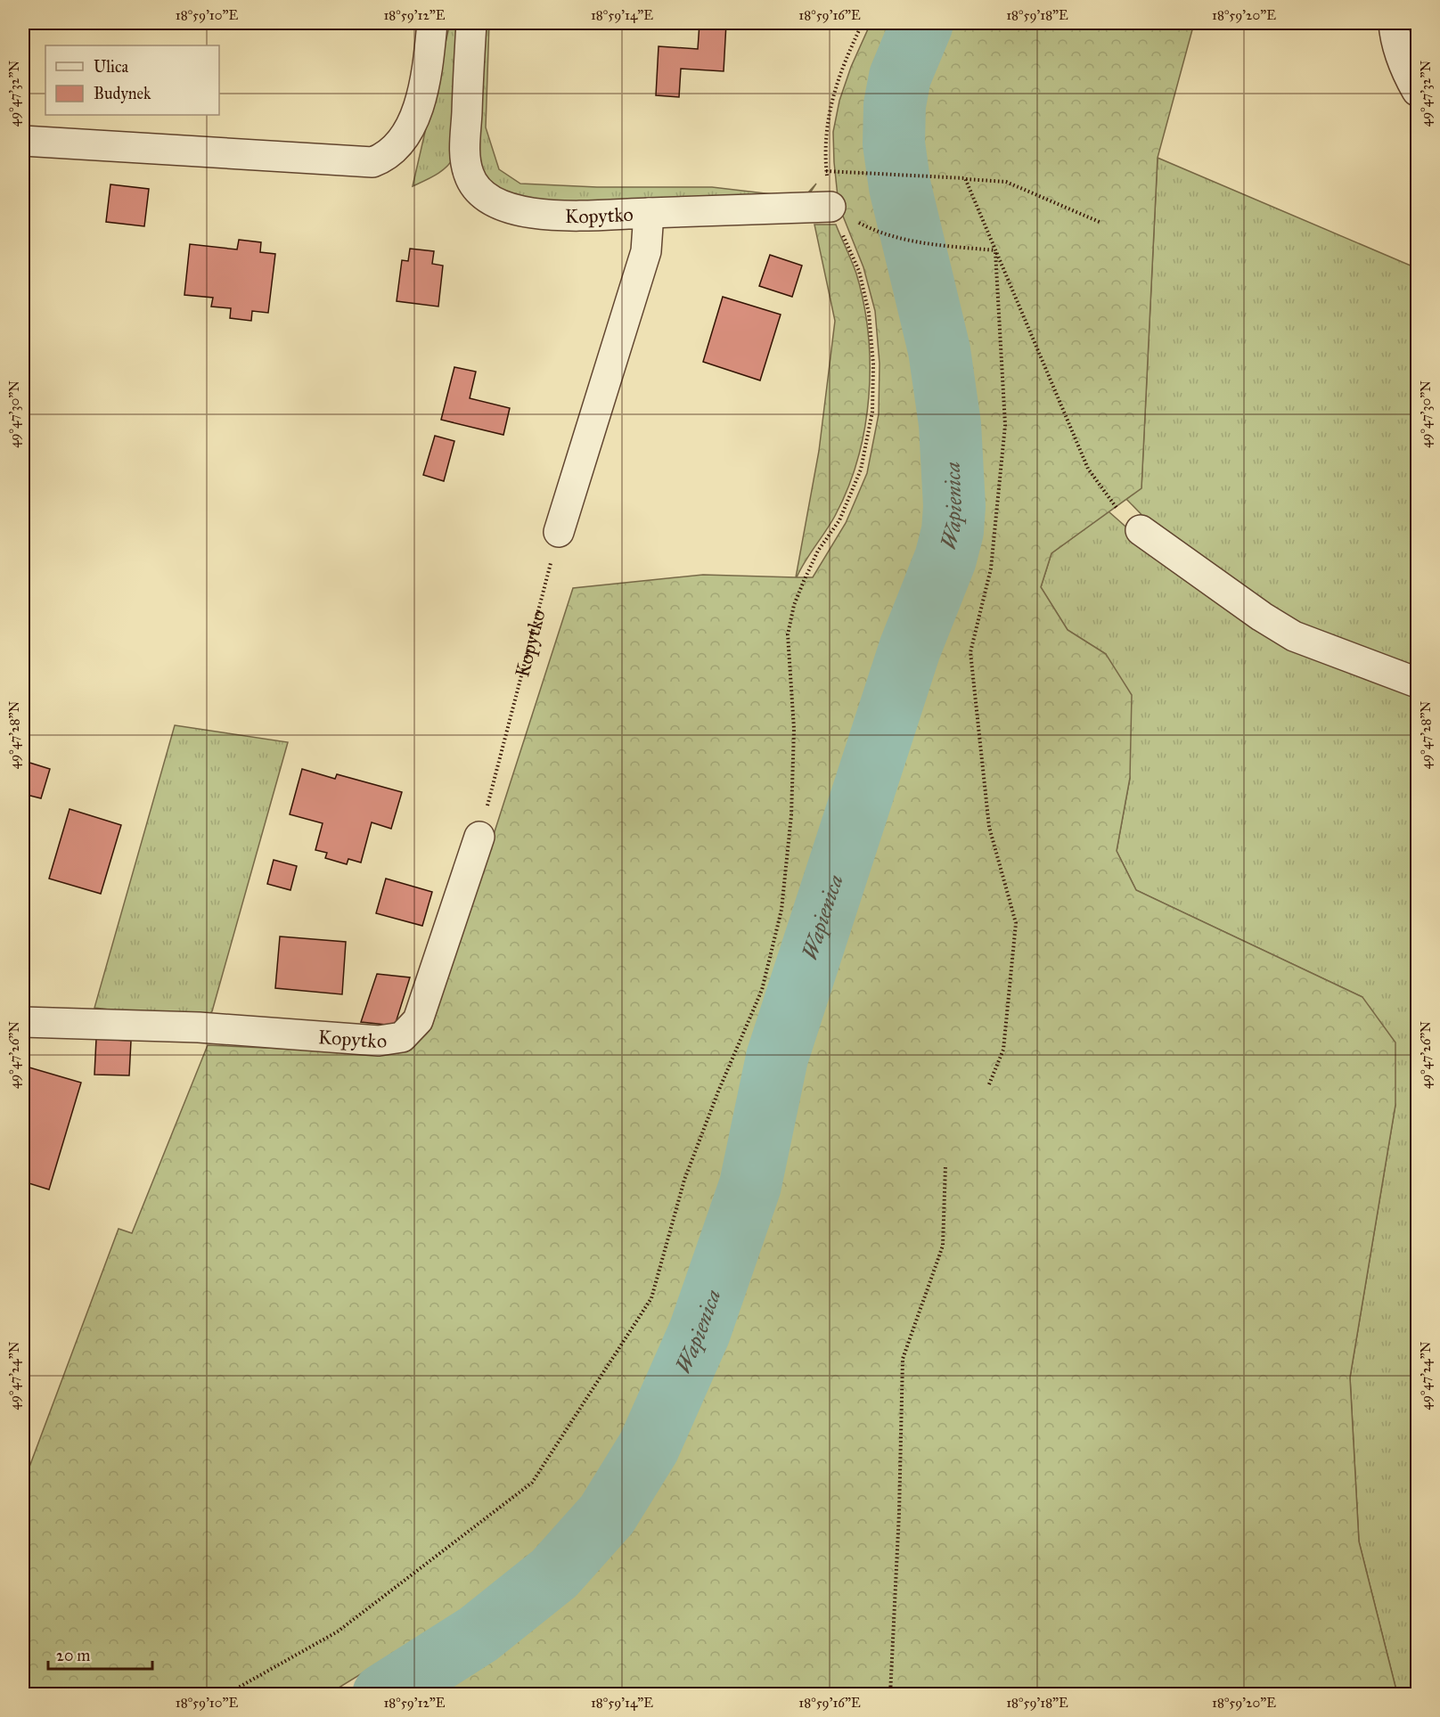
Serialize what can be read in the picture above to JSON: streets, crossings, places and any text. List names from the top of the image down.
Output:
{
  "streets": {
    "street": ["Kopytko"]
  },
  "water": ["Wapienica"],
  "legend": ["Ulica", "Budynek"],
  "scale_bar": "20 m",
  "coordinates": [
    "18°59'10\"E",
    "18°59'12\"E",
    "18°59'14\"E",
    "18°59'16\"E",
    "18°59'18\"E",
    "18°59'20\"E",
    "49°47'32\"N",
    "49°47'30\"N",
    "49°47'28\"N",
    "49°47'26\"N",
    "49°47'24\"N"
  ]
}
